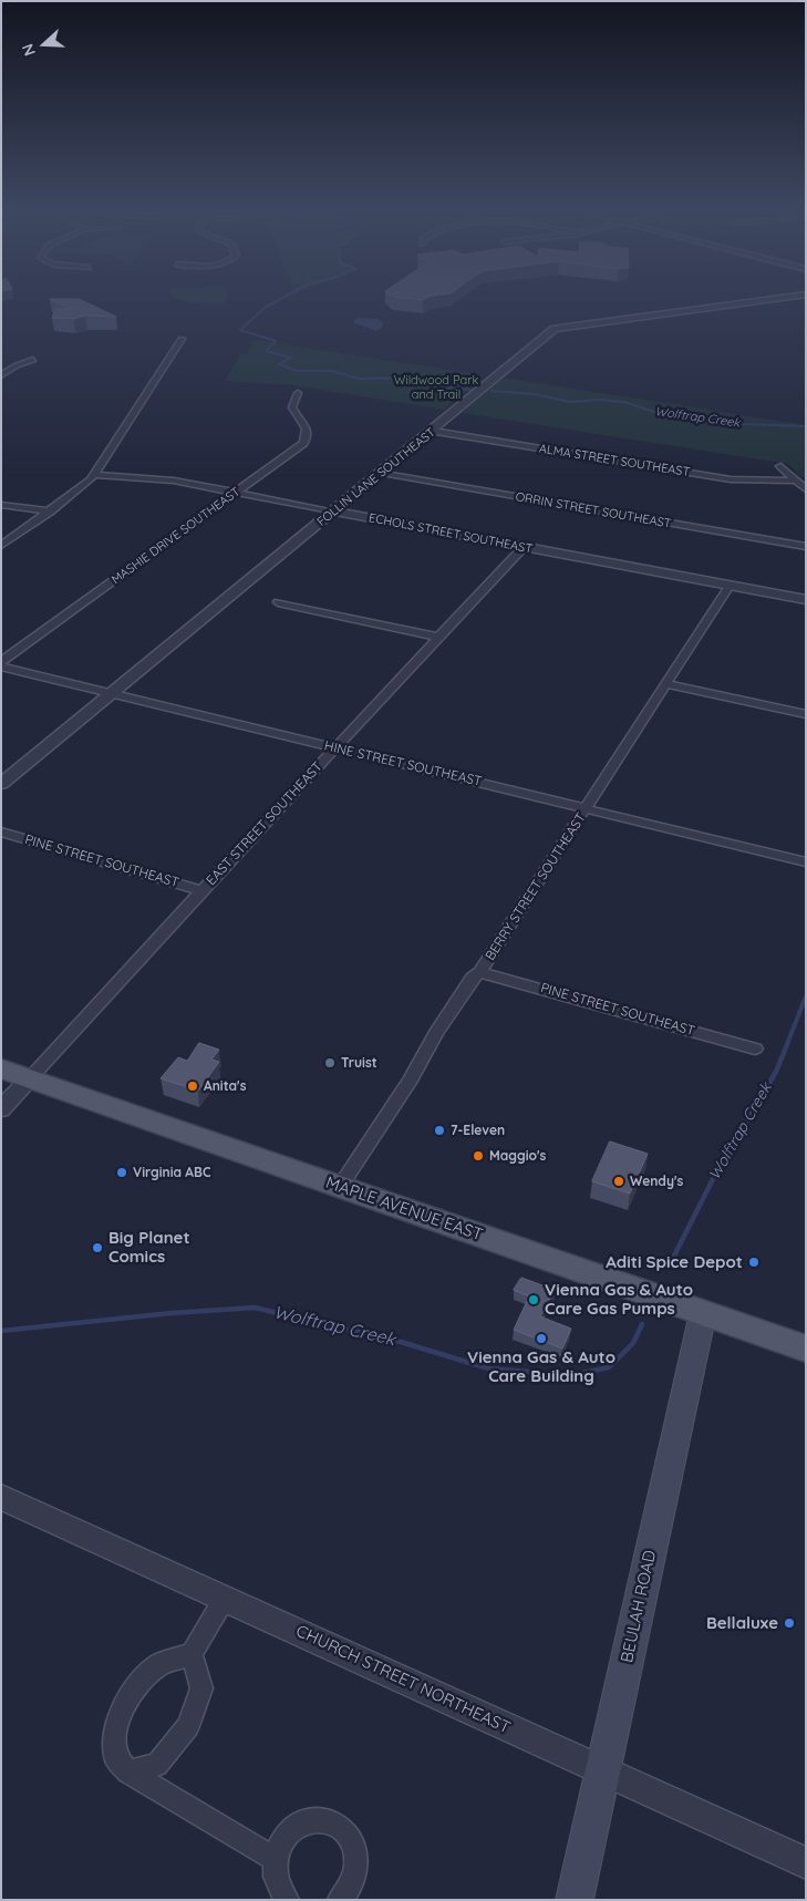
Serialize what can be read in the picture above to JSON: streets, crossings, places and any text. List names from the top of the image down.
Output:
{
  "streets": {
    "main road": ["MAPLE AVENUE EAST", "BEULAH ROAD"],
    "street": [
      "ALMA STREET SOUTHEAST",
      "FOLLIN LANE SOUTHEAST",
      "ORRIN STREET SOUTHEAST",
      "ECHOLS STREET SOUTHEAST",
      "MASHIE DRIVE SOUTHEAST",
      "HINE STREET SOUTHEAST",
      "EAST STREET SOUTHEAST",
      "PINE STREET SOUTHEAST",
      "BERRY STREET SOUTHEAST",
      "CHURCH STREET NORTHEAST"
    ]
  },
  "crossings": [
    ["ALMA STREET SOUTHEAST", "FOLLIN LANE SOUTHEAST"],
    ["FOLLIN LANE SOUTHEAST", "ORRIN STREET SOUTHEAST"],
    ["FOLLIN LANE SOUTHEAST", "ECHOLS STREET SOUTHEAST"],
    ["FOLLIN LANE SOUTHEAST", "HINE STREET SOUTHEAST"],
    ["ECHOLS STREET SOUTHEAST", "MASHIE DRIVE SOUTHEAST"],
    ["ECHOLS STREET SOUTHEAST", "EAST STREET SOUTHEAST"],
    ["ECHOLS STREET SOUTHEAST", "BERRY STREET SOUTHEAST"],
    ["MASHIE DRIVE SOUTHEAST", "HINE STREET SOUTHEAST"],
    ["HINE STREET SOUTHEAST", "EAST STREET SOUTHEAST"],
    ["HINE STREET SOUTHEAST", "BERRY STREET SOUTHEAST"],
    ["EAST STREET SOUTHEAST", "PINE STREET SOUTHEAST"],
    ["EAST STREET SOUTHEAST", "MAPLE AVENUE EAST"],
    ["PINE STREET SOUTHEAST", "BERRY STREET SOUTHEAST"],
    ["BERRY STREET SOUTHEAST", "MAPLE AVENUE EAST"],
    ["MAPLE AVENUE EAST", "BEULAH ROAD"],
    ["BEULAH ROAD", "CHURCH STREET NORTHEAST"]
  ],
  "water": ["Wolftrap Creek"],
  "parks": ["Wildwood Park and Trail"],
  "places": [
    "Truist",
    "Anita's",
    "7-Eleven",
    "Maggio's",
    "Virginia ABC",
    "Wendy's",
    "Big Planet Comics",
    "Aditi Spice Depot",
    "Vienna Gas & Auto Care Gas Pumps",
    "Vienna Gas & Auto Care Building",
    "Bellaluxe"
  ],
  "north": "left"
}
